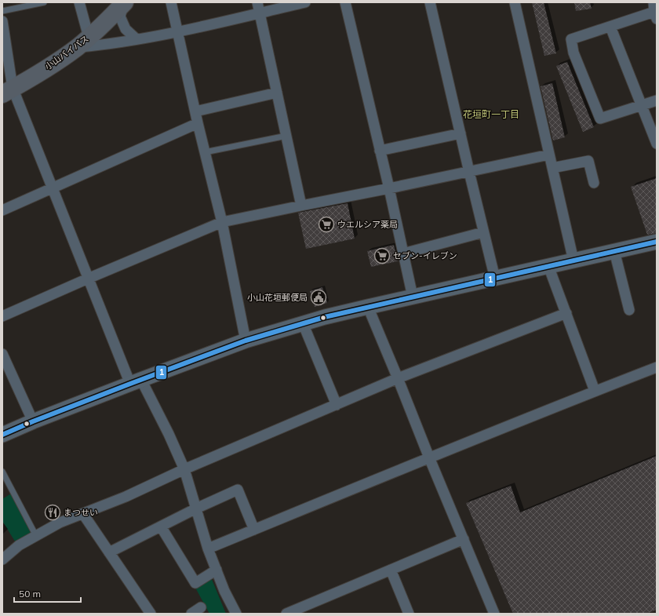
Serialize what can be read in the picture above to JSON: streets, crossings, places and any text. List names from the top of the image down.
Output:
{
  "streets": {
    "highway": ["小山バイパス"]
  },
  "districts": ["花垣町一丁目"],
  "places": {
    "supermarket": ["ウエルシア薬局", "セブン-イレブン"],
    "public building": ["小山花垣郵便局"],
    "restaurant": ["まつせい"]
  },
  "lines": ["transit line 1"],
  "scale_bar": "50 m"
}
